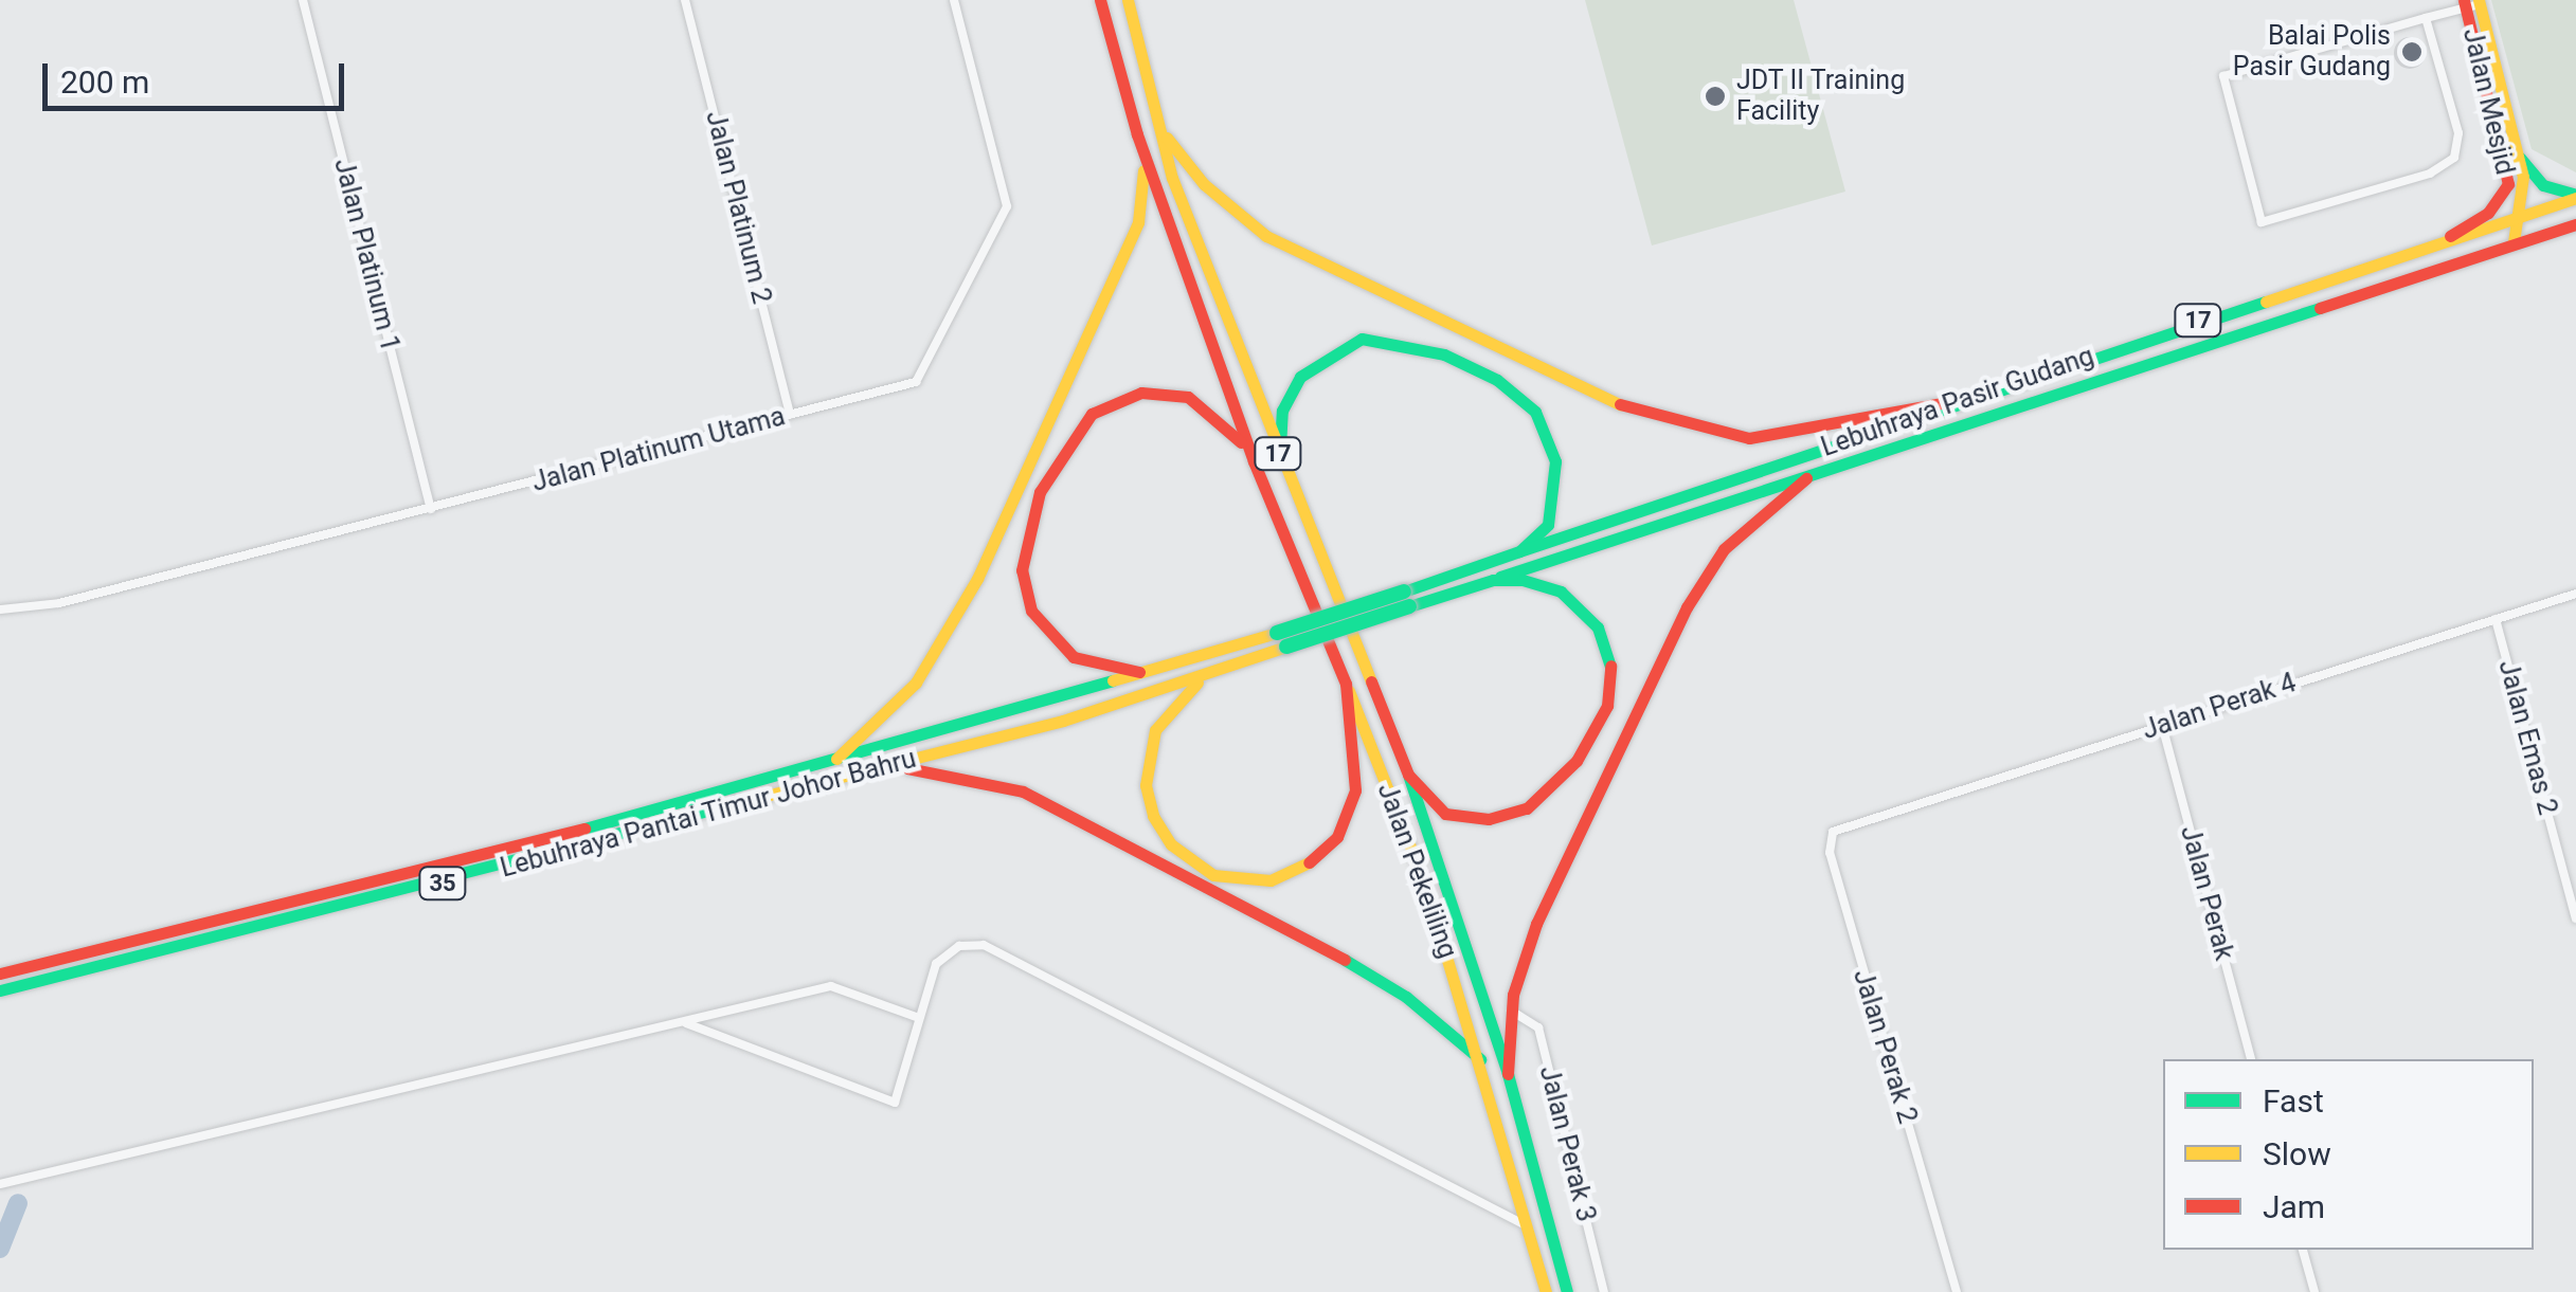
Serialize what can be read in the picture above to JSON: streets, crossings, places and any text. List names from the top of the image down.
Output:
{
  "streets": {
    "main road": [
      "Jalan Mesjid",
      "17",
      "Lebuhraya Pasir Gudang",
      "Lebuhraya Pantai Timur Johor Bahru",
      "Jalan Pekeliling",
      "35"
    ],
    "street": [
      "Jalan Platinum 2",
      "Jalan Platinum 1",
      "Jalan Platinum Utama",
      "Jalan Perak 4",
      "Jalan Emas 2",
      "Jalan Perak",
      "Jalan Perak 2",
      "Jalan Perak 3"
    ]
  },
  "crossings": [
    ["Jalan Mesjid", "Lebuhraya Pasir Gudang"],
    ["Jalan Platinum 2", "Jalan Platinum Utama"],
    ["Jalan Platinum 1", "Jalan Platinum Utama"],
    ["17", "Jalan Pekeliling"],
    ["Lebuhraya Pasir Gudang", "Lebuhraya Pantai Timur Johor Bahru"],
    ["Jalan Perak 4", "Jalan Emas 2"],
    ["Jalan Perak 4", "Jalan Perak"],
    ["Jalan Perak 4", "Jalan Perak 2"]
  ],
  "places": ["Balai Polis Pasir Gudang", "JDT II Training Facility"],
  "legend": ["Fast", "Slow", "Jam"],
  "scale_bar": "200 m"
}
